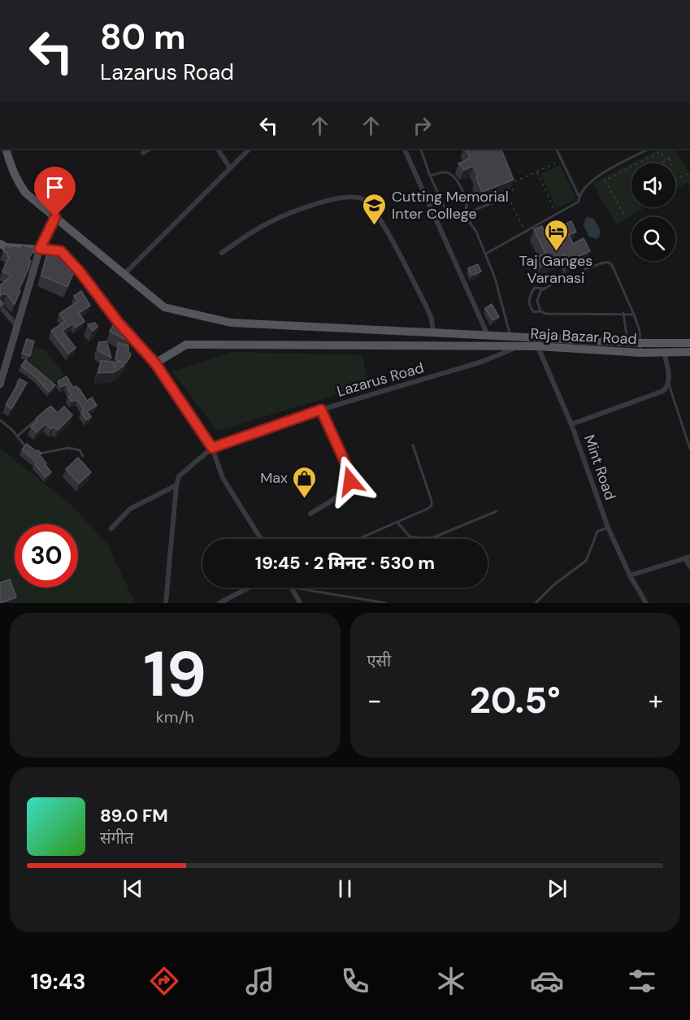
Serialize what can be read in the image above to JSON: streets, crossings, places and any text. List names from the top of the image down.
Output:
{
  "streets": {
    "main road": ["Raja Bazar Road"],
    "street": ["Lazarus Road", "Mint Road"]
  },
  "crossings": [
    ["Raja Bazar Road", "Lazarus Road"],
    ["Raja Bazar Road", "Mint Road"]
  ],
  "places": {
    "school or university": ["Cutting Memorial Inter College"],
    "hotel": ["Taj Ganges Varanasi"],
    "shop": ["Max"]
  },
  "page": {
    "turn": ["80 m", "Lazarus Road"],
    "limit": "30",
    "trip": "19:45 · 2 मिनट · 530 m",
    "tile": [
      ["19", "km/h"],
      "एसी"
    ],
    "heat": ["−", "20.5°", "+"],
    "song": ["89.0 FM", "संगीत"],
    "tabs": "19:43"
  }
}
